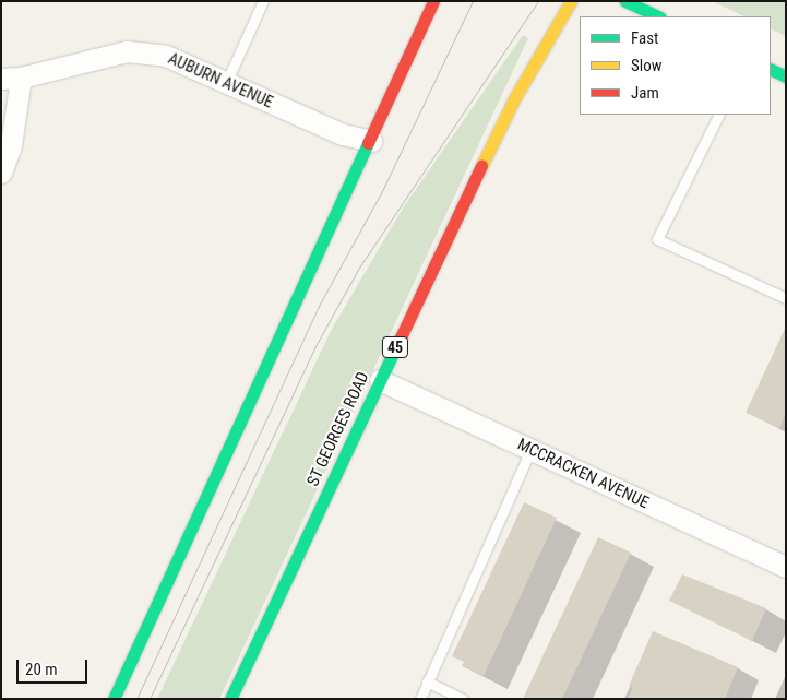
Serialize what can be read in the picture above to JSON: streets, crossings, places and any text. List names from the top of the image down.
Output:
{
  "streets": {
    "main road": ["45", "ST GEORGES ROAD"],
    "street": ["AUBURN AVENUE", "MCCRACKEN AVENUE"]
  },
  "crossings": [
    ["ST GEORGES ROAD", "MCCRACKEN AVENUE"]
  ],
  "legend": ["Fast", "Slow", "Jam"],
  "scale_bar": "20 m"
}
